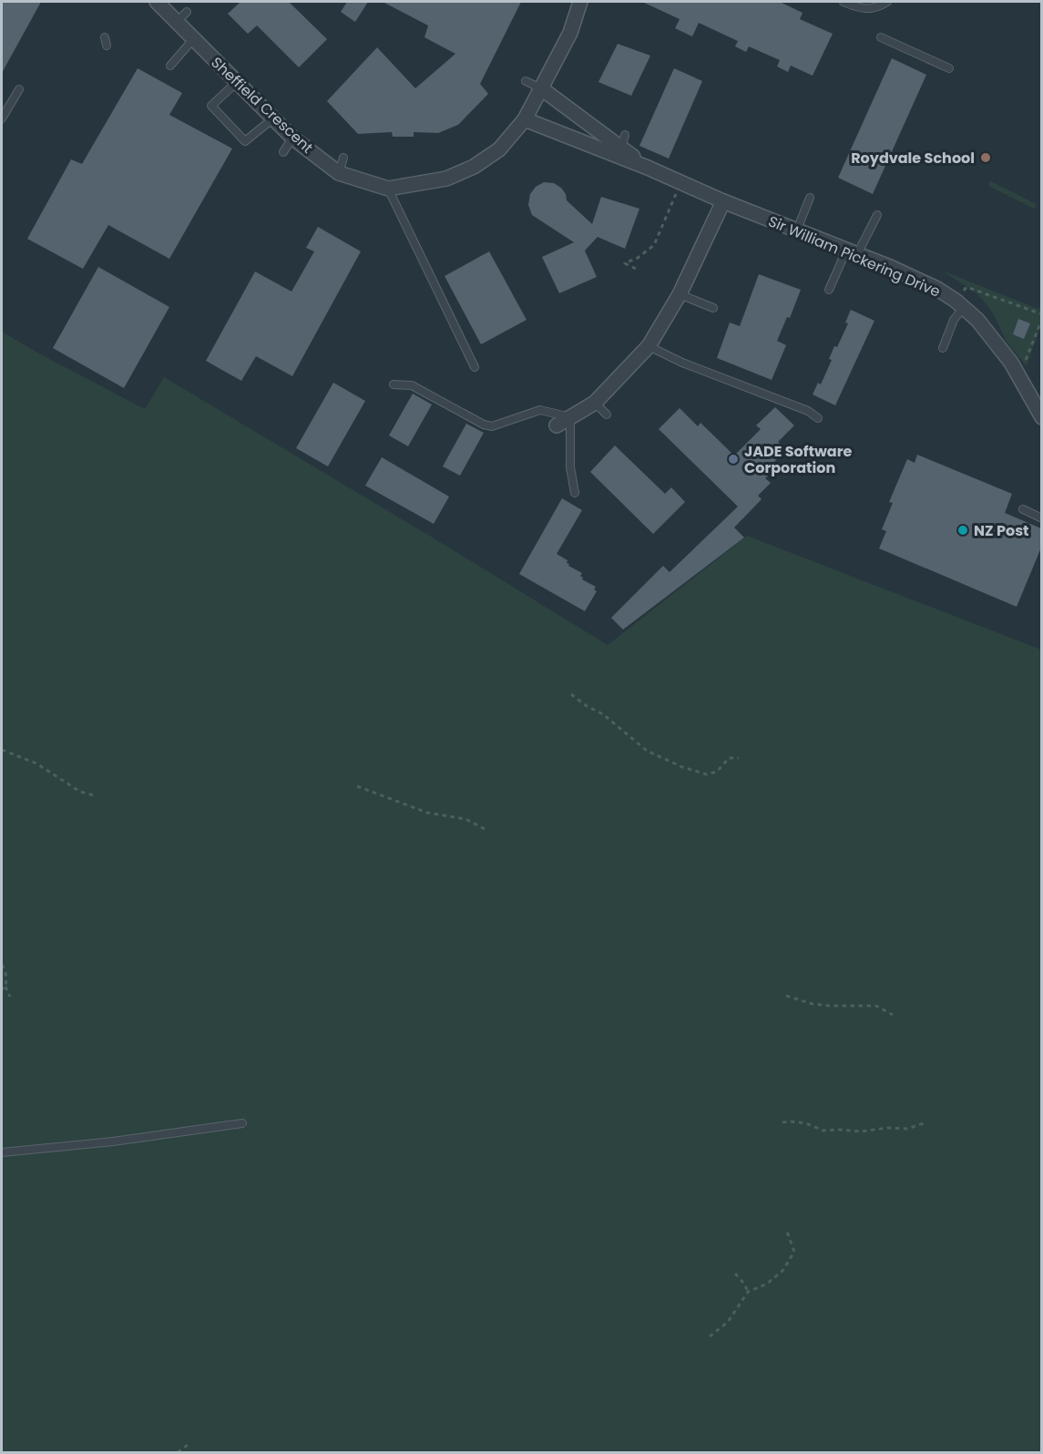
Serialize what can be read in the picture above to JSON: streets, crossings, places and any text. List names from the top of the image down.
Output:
{
  "streets": {
    "street": ["Sheffield Crescent", "Sir William Pickering Drive"]
  },
  "crossings": [
    ["Sheffield Crescent", "Sir William Pickering Drive"]
  ],
  "places": ["Roydvale School", "JADE Software Corporation", "NZ Post"]
}
